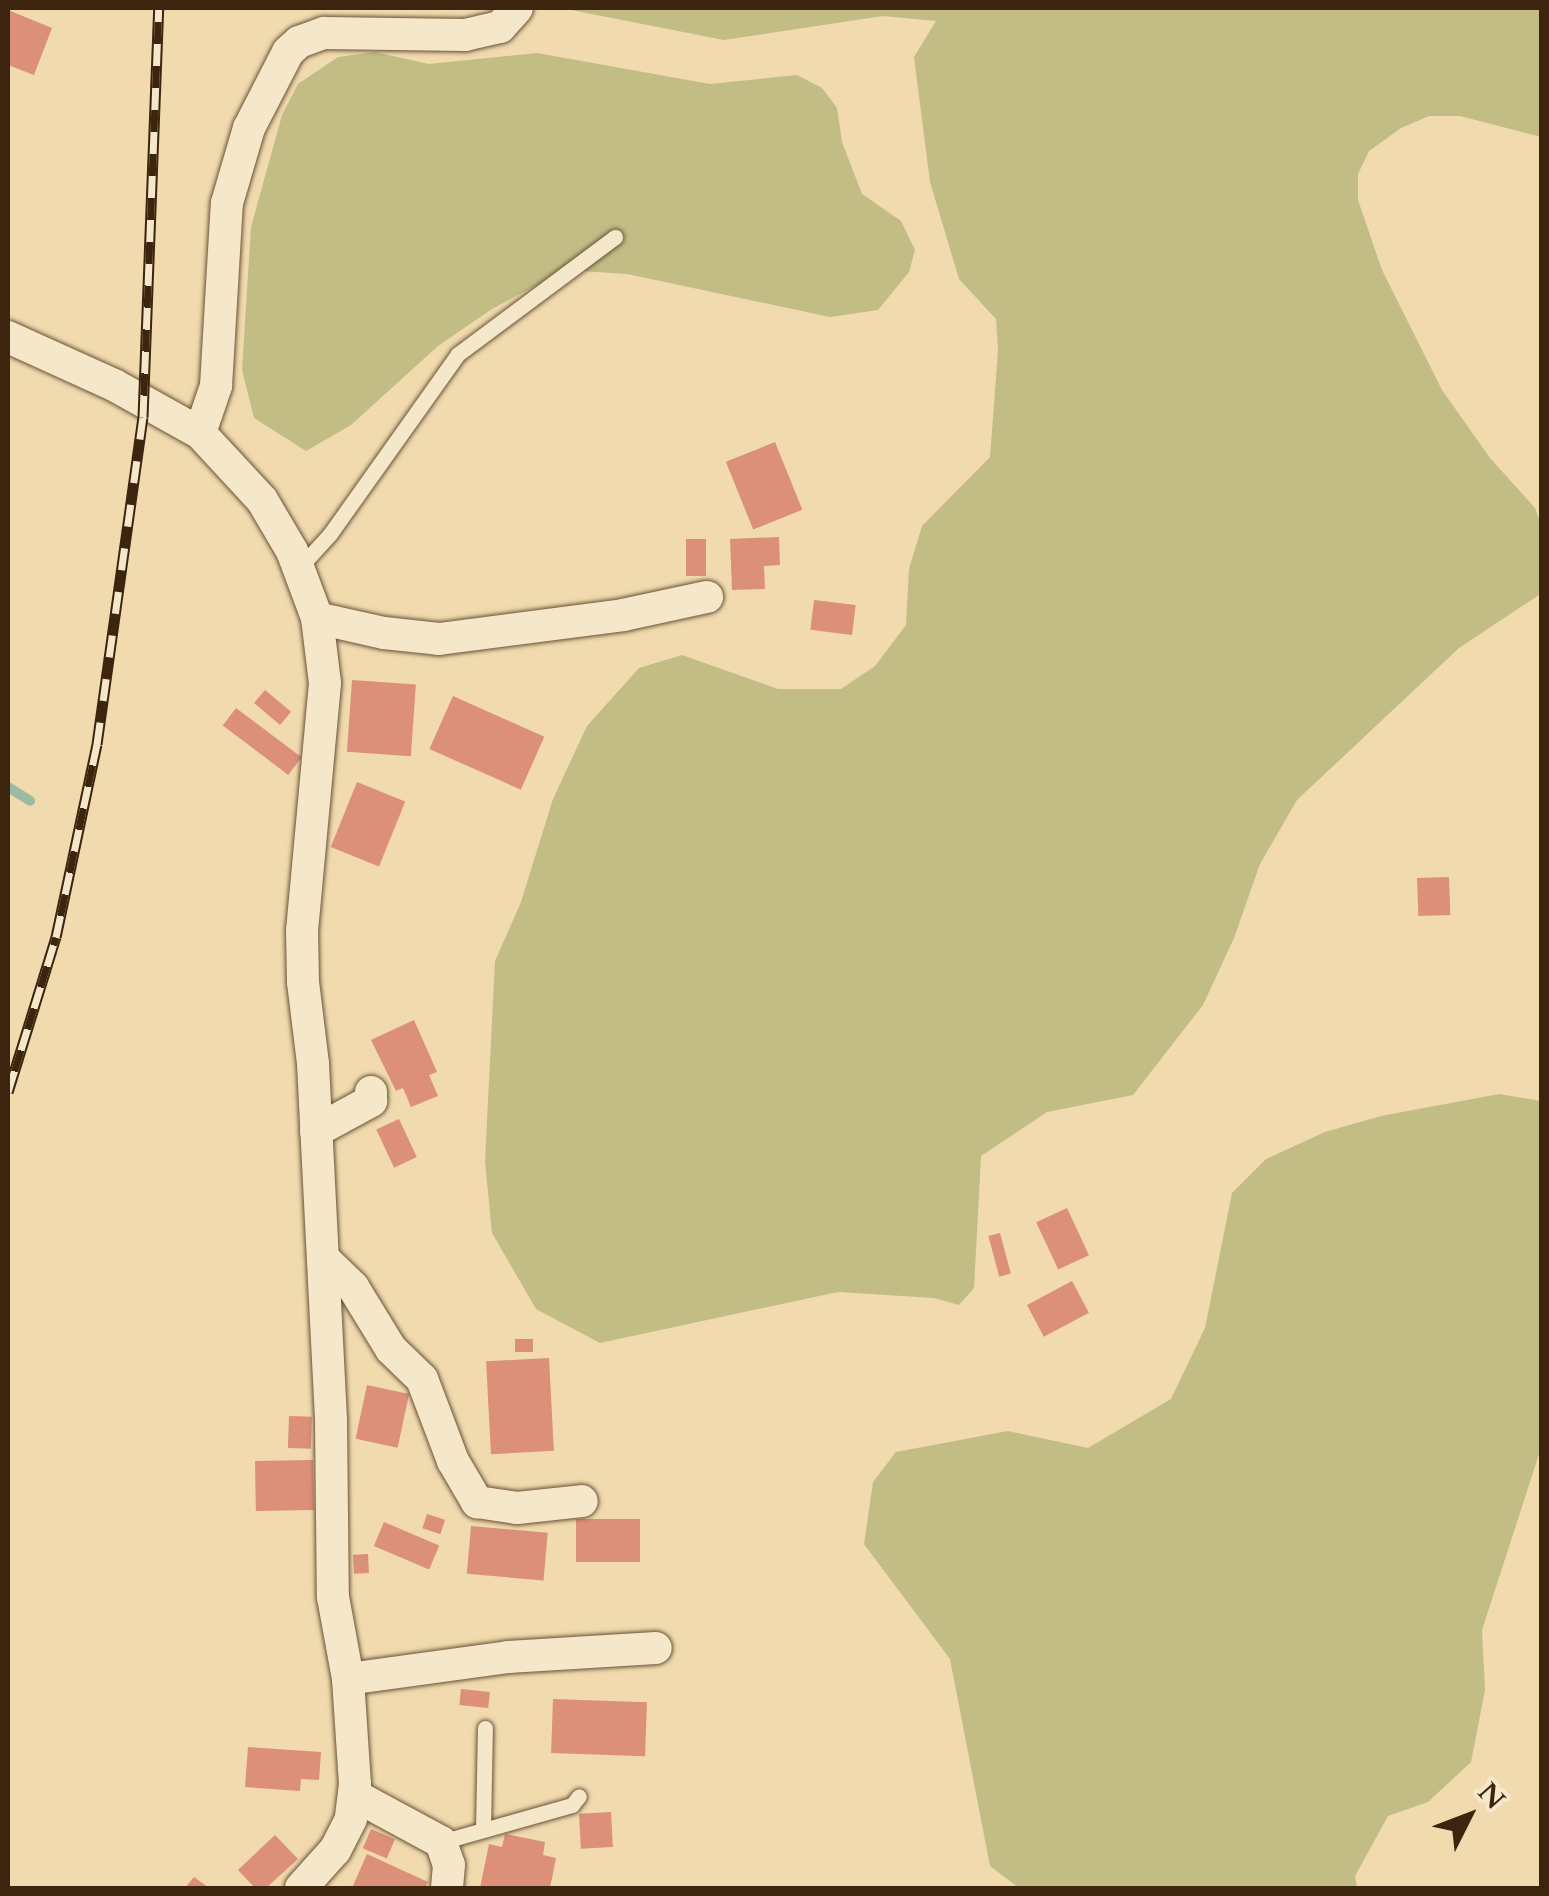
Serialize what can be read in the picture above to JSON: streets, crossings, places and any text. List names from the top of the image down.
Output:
{
  "north": "top right"
}
